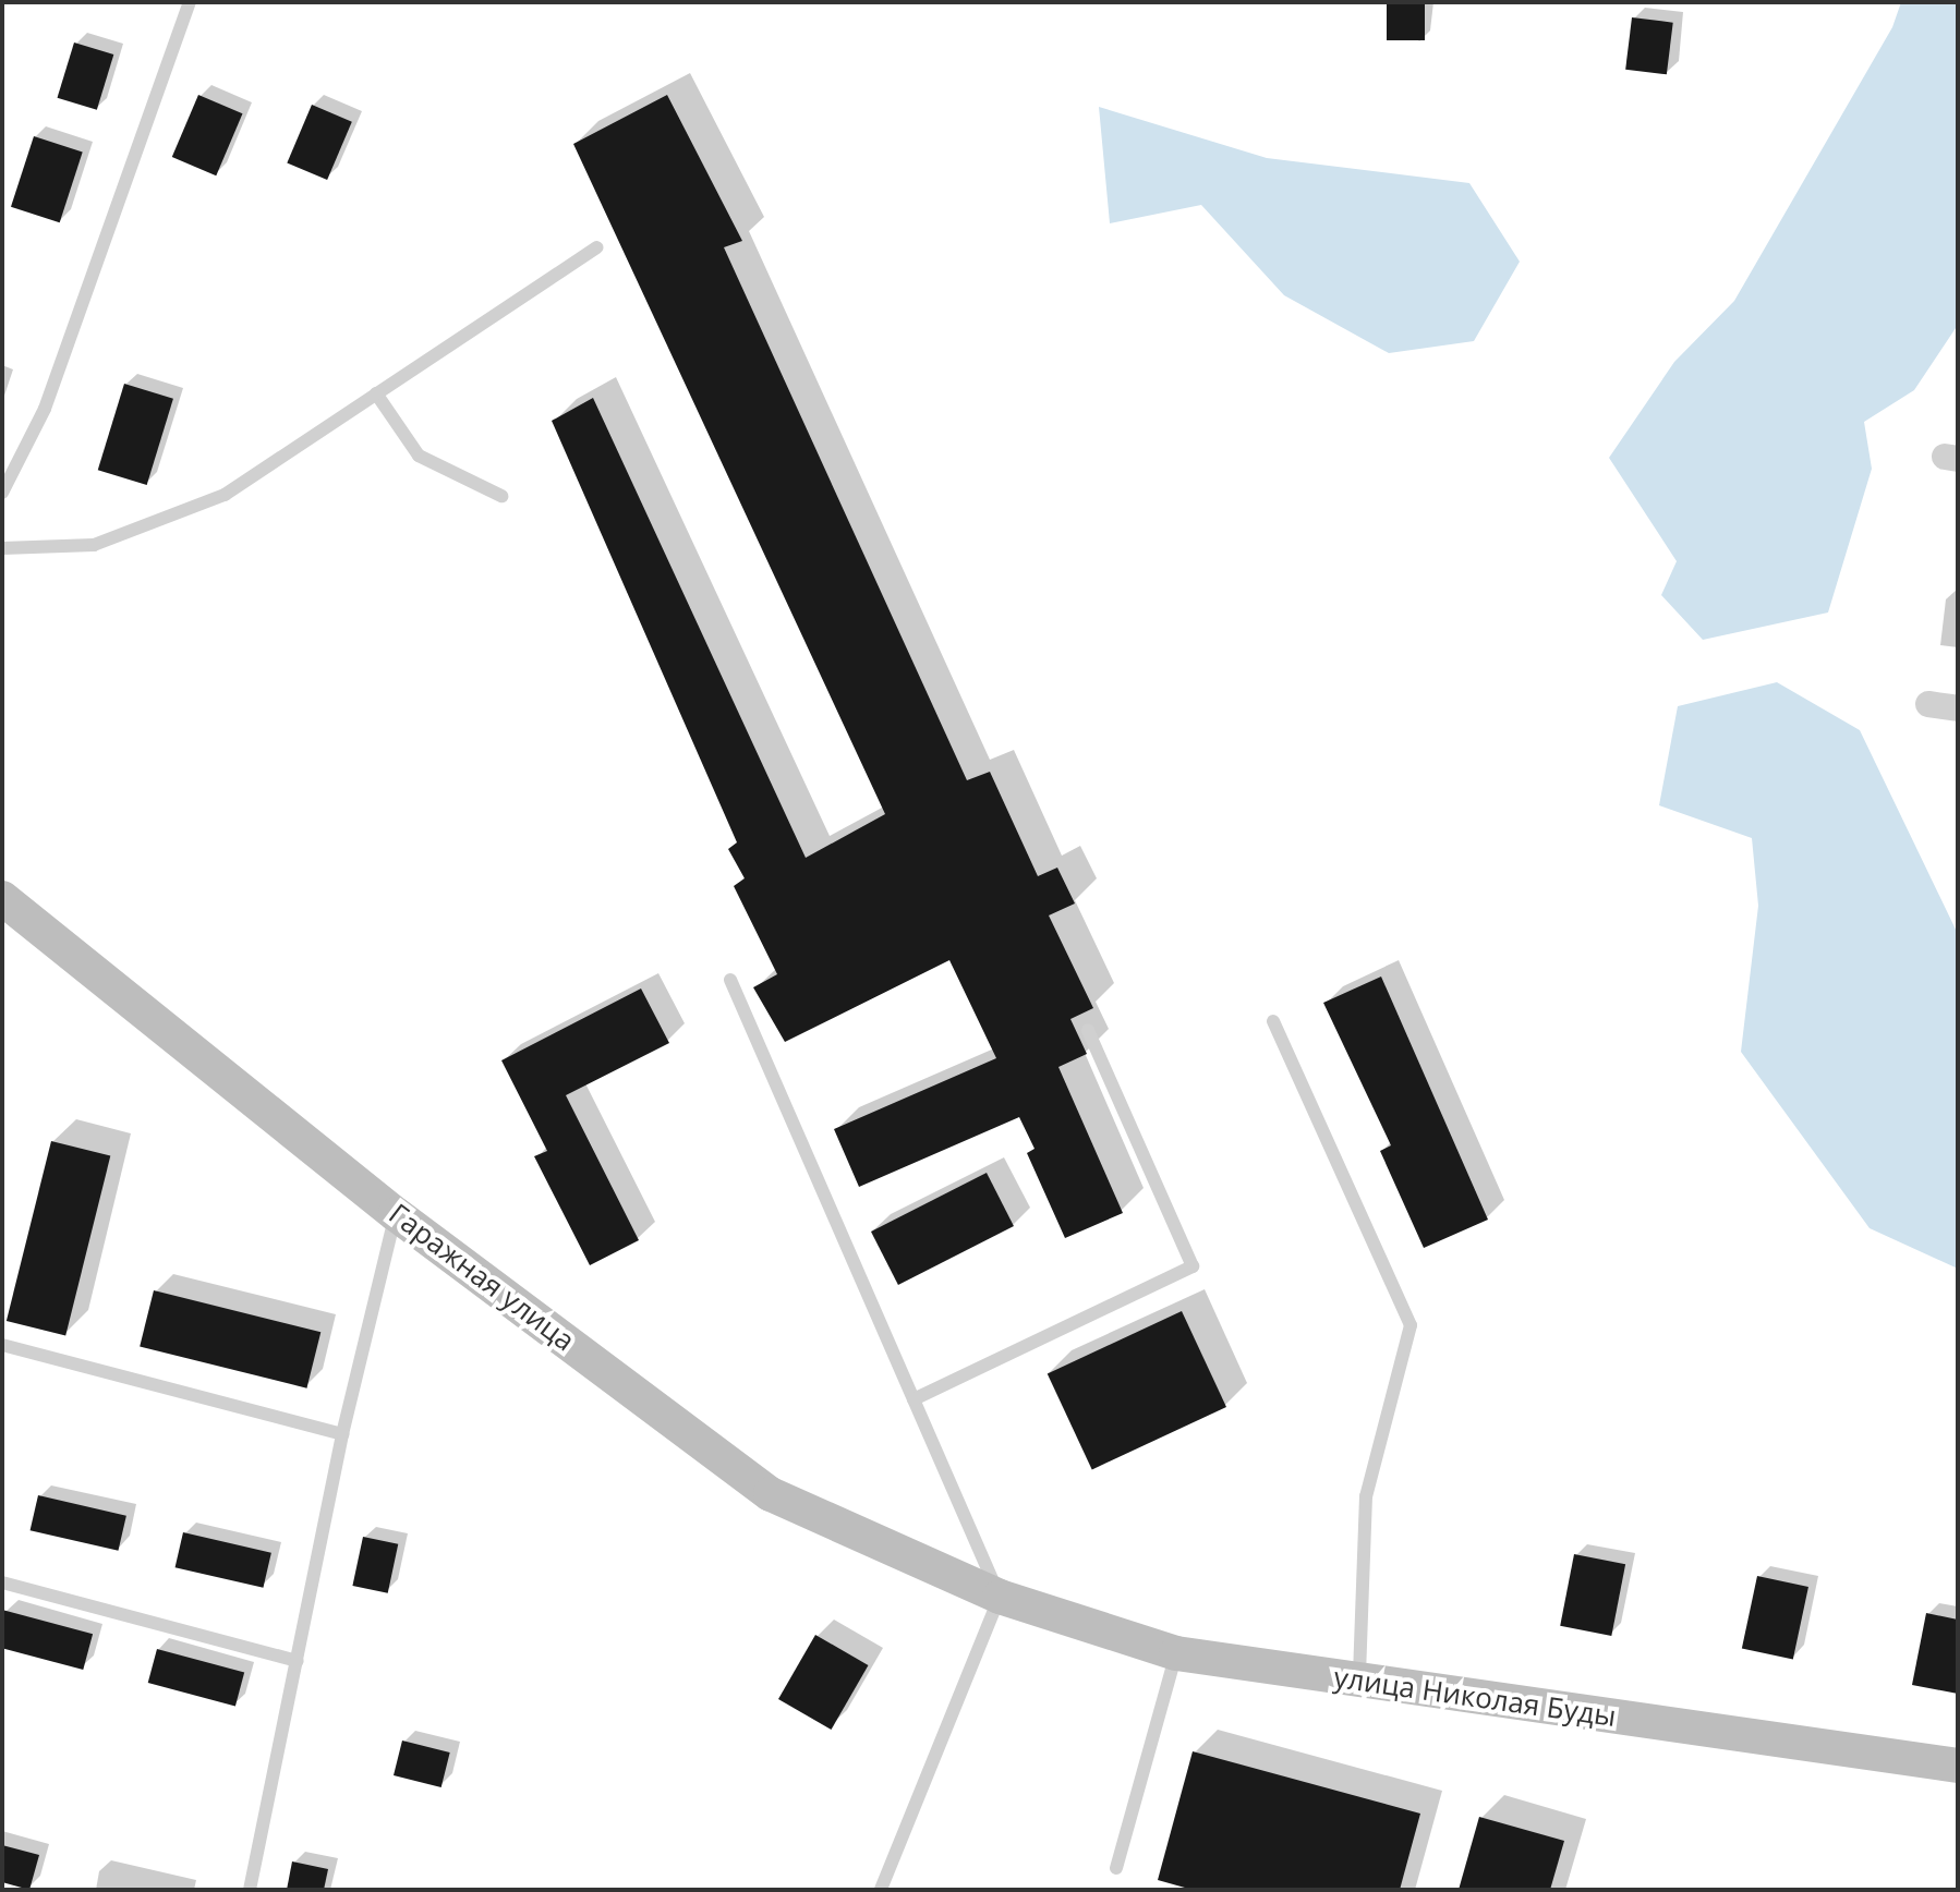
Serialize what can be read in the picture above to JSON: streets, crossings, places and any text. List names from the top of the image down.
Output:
{
  "streets": {
    "street": ["Гаражная улица", "улица Николая Буды"]
  },
  "crossings": [
    ["Гаражная улица", "улица Николая Буды"]
  ]
}
